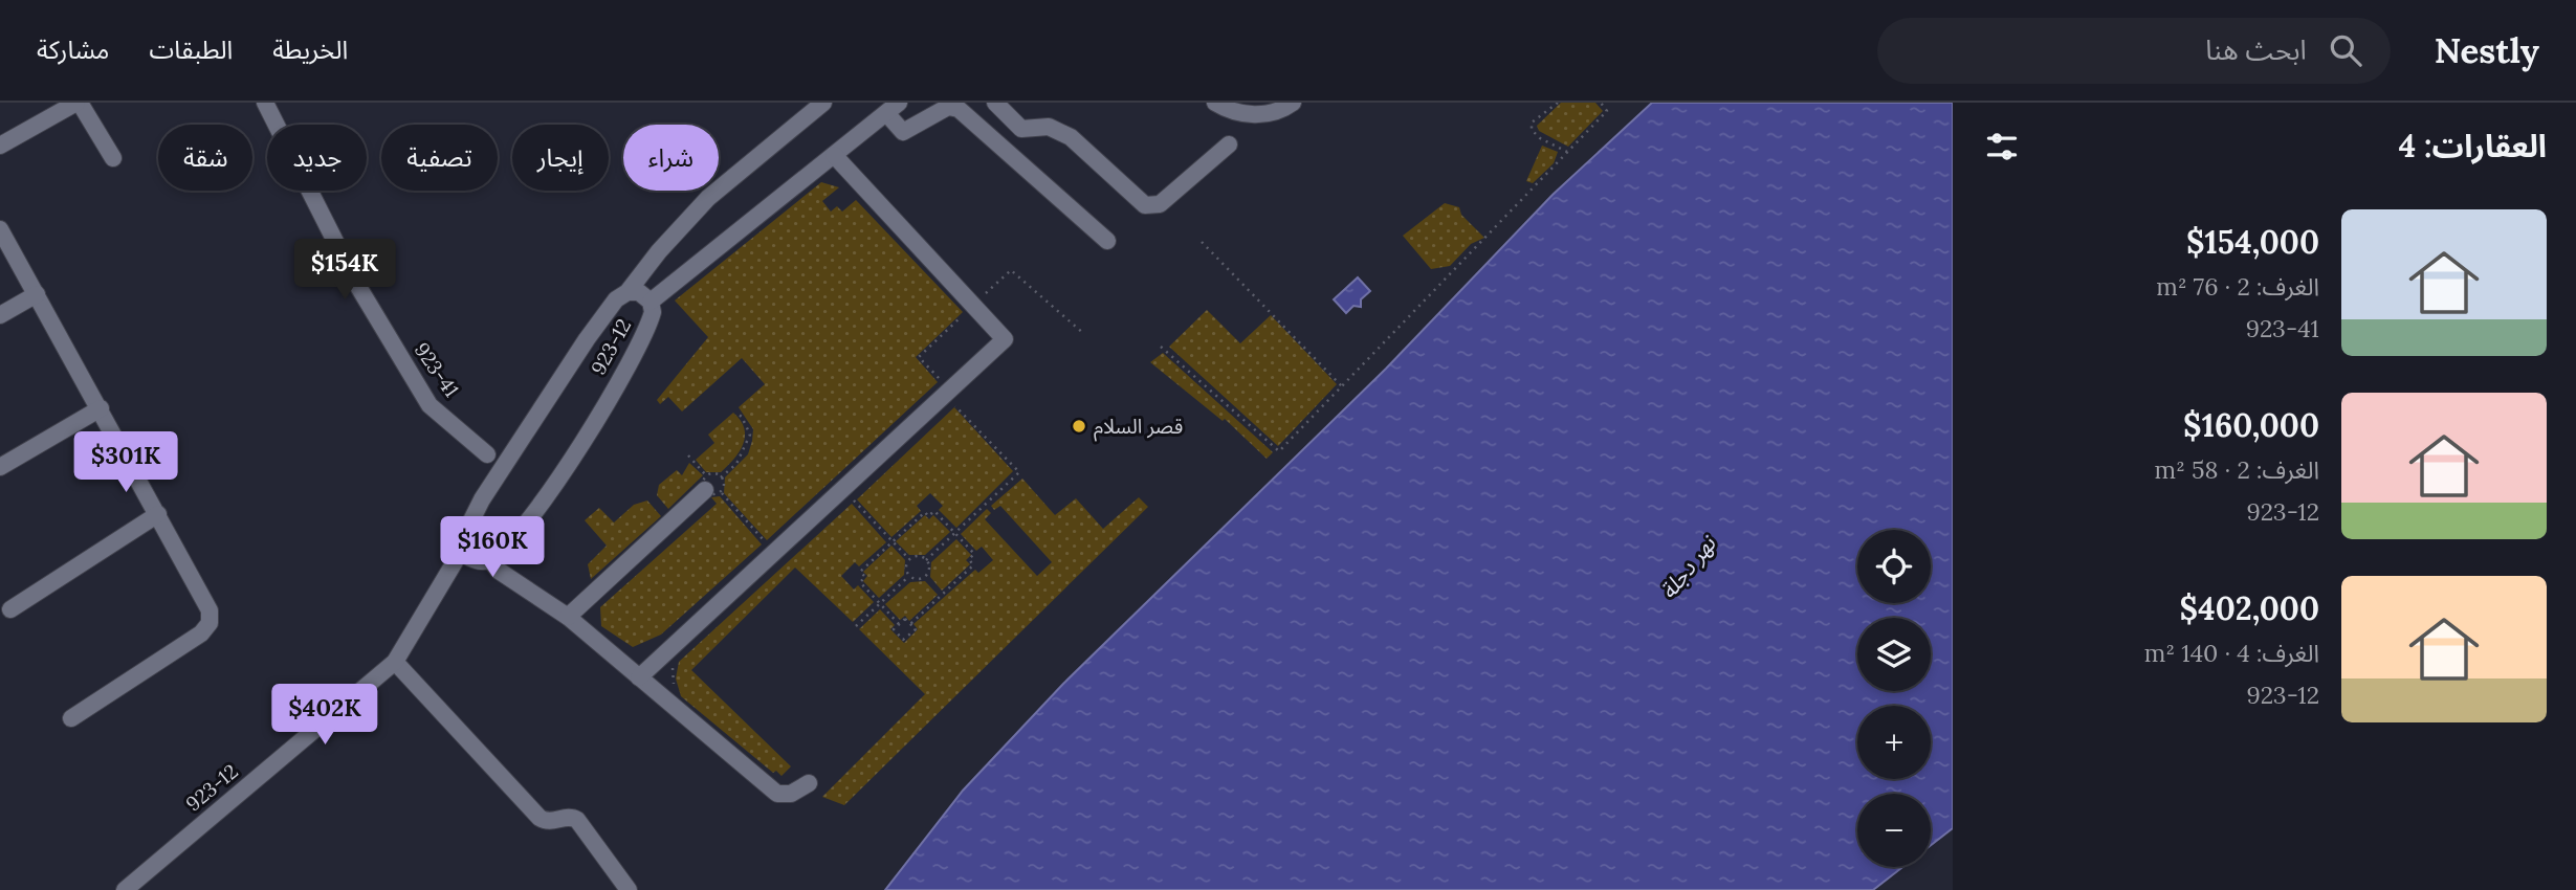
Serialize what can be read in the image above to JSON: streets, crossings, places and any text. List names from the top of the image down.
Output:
{
  "streets": {
    "street": ["923-12", "923-41"]
  },
  "water": ["نهر دجلة"],
  "places": ["قصر السلام"],
  "page": {
    "header": "Nestly",
    "search": "ابحث هنا",
    "nav": ["الخريطة", "الطبقات", "مشاركة"],
    "heading": "العقارات: 4",
    "chip": [
      "شراء",
      "إيجار",
      "تصفية",
      "جديد",
      "شقة"
    ],
    "list": [
      {
        "name": "$154,000",
        "note": "الغرف: 2 · 76 m² · 923-41"
      },
      {
        "name": "$160,000",
        "note": "الغرف: 2 · 58 m² · 923-12"
      },
      {
        "name": "$402,000",
        "note": "الغرف: 4 · 140 m² · 923-12"
      }
    ],
    "price": [
      "$154K",
      "$301K",
      "$160K",
      "$402K"
    ],
    "map_buttons": ["+", "−"]
  }
}
